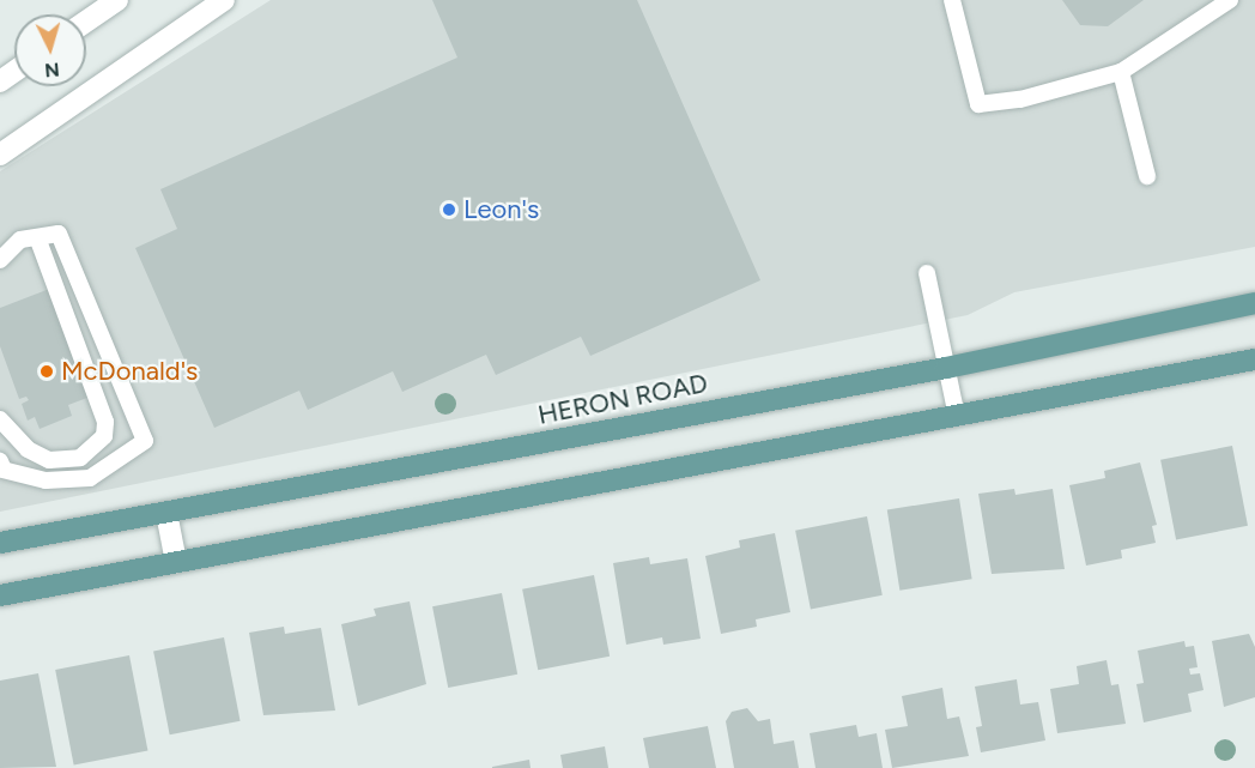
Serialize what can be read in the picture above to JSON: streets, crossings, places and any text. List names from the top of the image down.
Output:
{
  "streets": {
    "main road": ["HERON ROAD"]
  },
  "places": ["Leon's", "McDonald's"],
  "north": "bottom"
}
